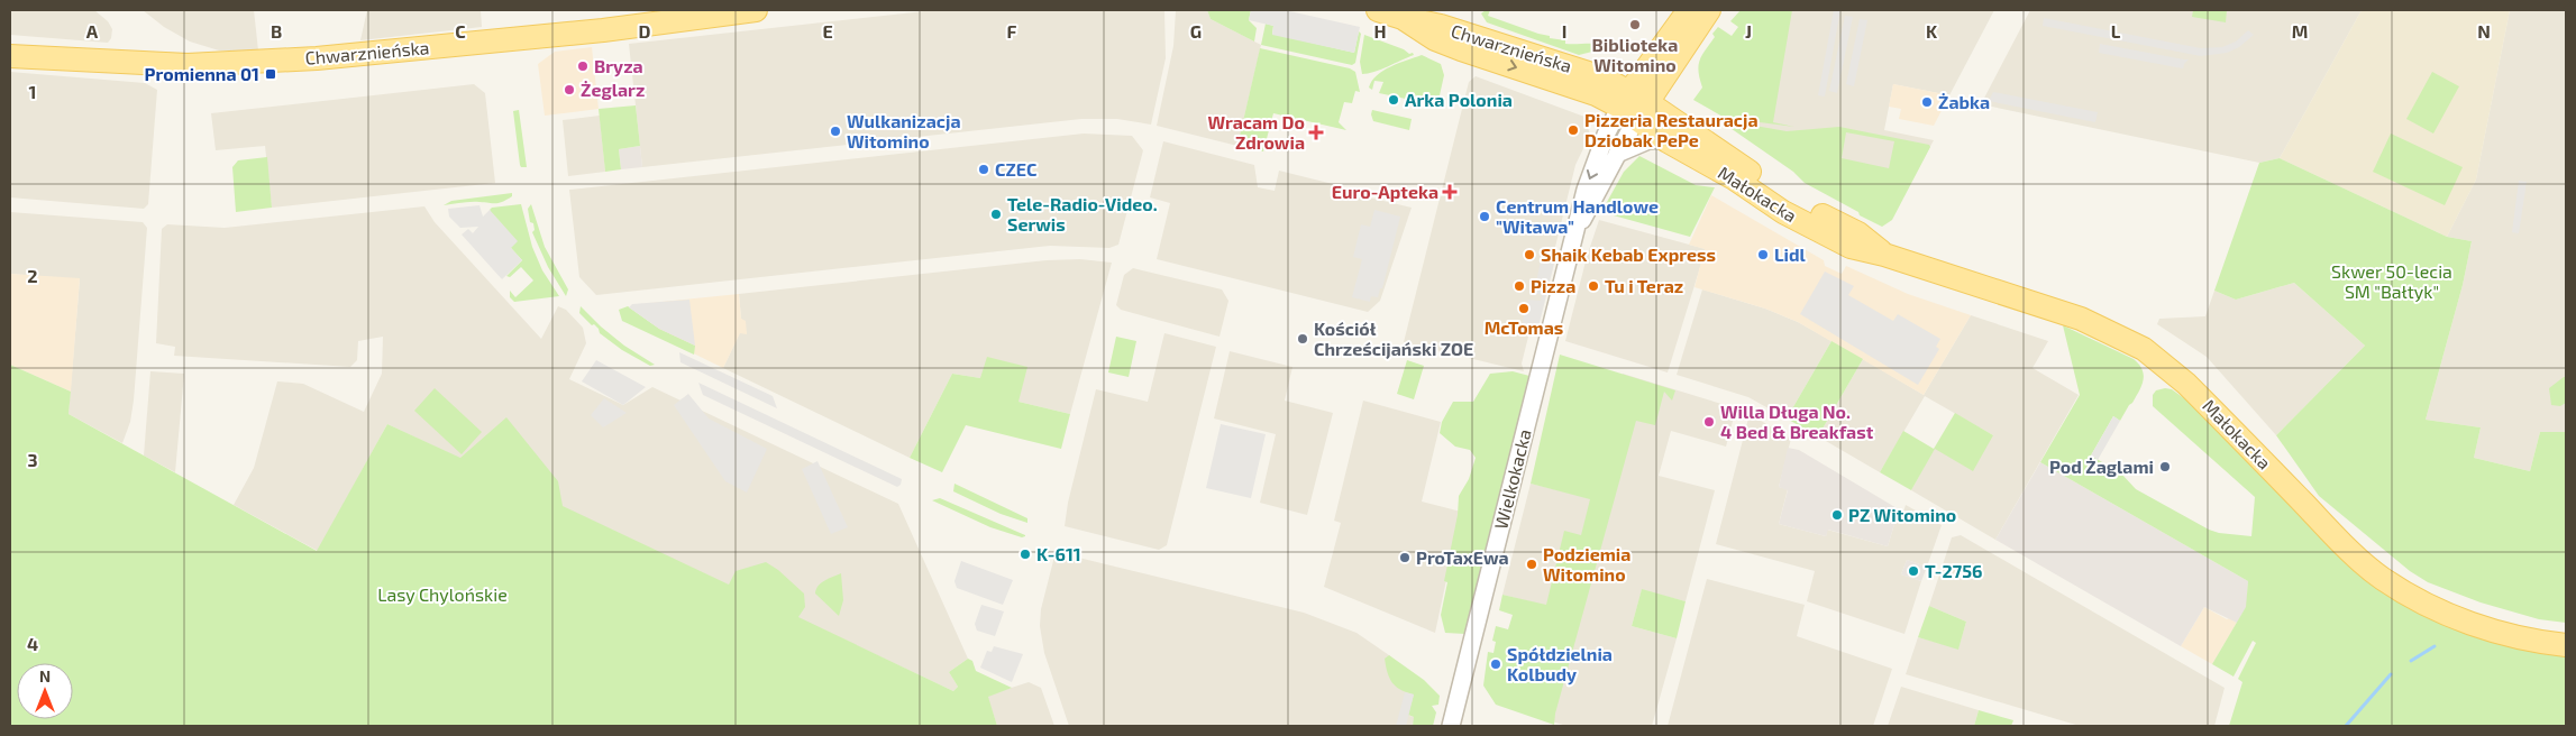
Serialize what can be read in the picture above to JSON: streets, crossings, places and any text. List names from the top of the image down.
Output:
{
  "streets": {
    "main road": ["Chwarznieńska", "Małokacka"],
    "street": ["Wielkokacka"]
  },
  "crossings": [
    ["Chwarznieńska", "Małokacka"],
    ["Chwarznieńska", "Wielkokacka"],
    ["Małokacka", "Wielkokacka"]
  ],
  "parks": ["Skwer 50-lecia SM \"Bałtyk\"", "Lasy Chylońskie"],
  "places": {
    "other": [
      "Biblioteka Witomino",
      "Bryza",
      "Żeglarz",
      "Arka Polonia",
      "Żabka",
      "Pizzeria Restauracja Dziobak PePe",
      "Wulkanizacja Witomino",
      "CZEC",
      "Tele-Radio-Video. Serwis",
      "Centrum Handlowe \"Witawa\"",
      "Shaik Kebab Express",
      "Lidl",
      "Pizza",
      "Tu i Teraz",
      "McTomas",
      "Kościół Chrześcijański ZOE",
      "Willa Długa No. 4 Bed & Breakfast",
      "Pod Żaglami",
      "PZ Witomino",
      "K-611",
      "ProTaxEwa",
      "Podziemia Witomino",
      "T-2756",
      "Spółdzielnia Kolbudy"
    ],
    "transit": ["Promienna 01"],
    "health": ["Wracam Do Zdrowia", "Euro-Apteka"]
  },
  "north": "top",
  "grid": {
    "columns": [
      "A",
      "B",
      "C",
      "D",
      "E",
      "F",
      "G",
      "H",
      "I",
      "J",
      "K",
      "L",
      "M",
      "N"
    ],
    "rows": [
      "1",
      "2",
      "3",
      "4"
    ]
  }
}
